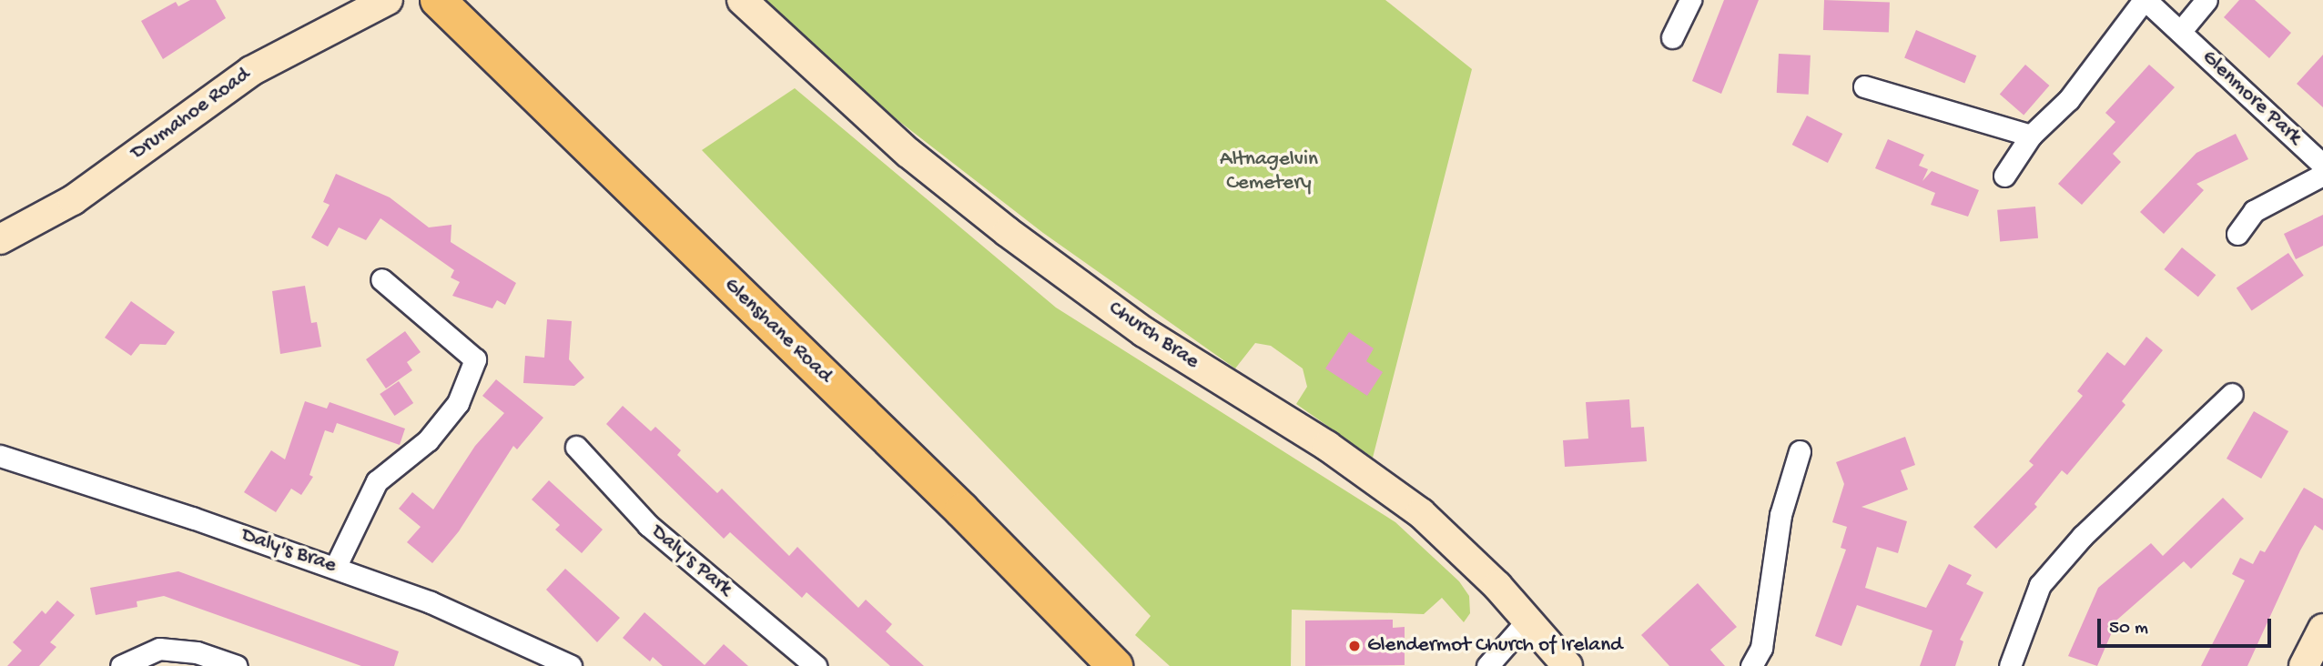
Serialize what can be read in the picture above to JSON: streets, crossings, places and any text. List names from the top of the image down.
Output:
{
  "streets": {
    "highway": ["Glenshane Road"],
    "main road": ["Drumahoe Road", "Church Brae"],
    "street": ["Glenmore Park", "Daly's Brae", "Daly's Park"]
  },
  "parks": ["Altnagelvin Cemetery"],
  "places": ["Glendermot Church of Ireland"],
  "scale_bar": "50 m"
}
